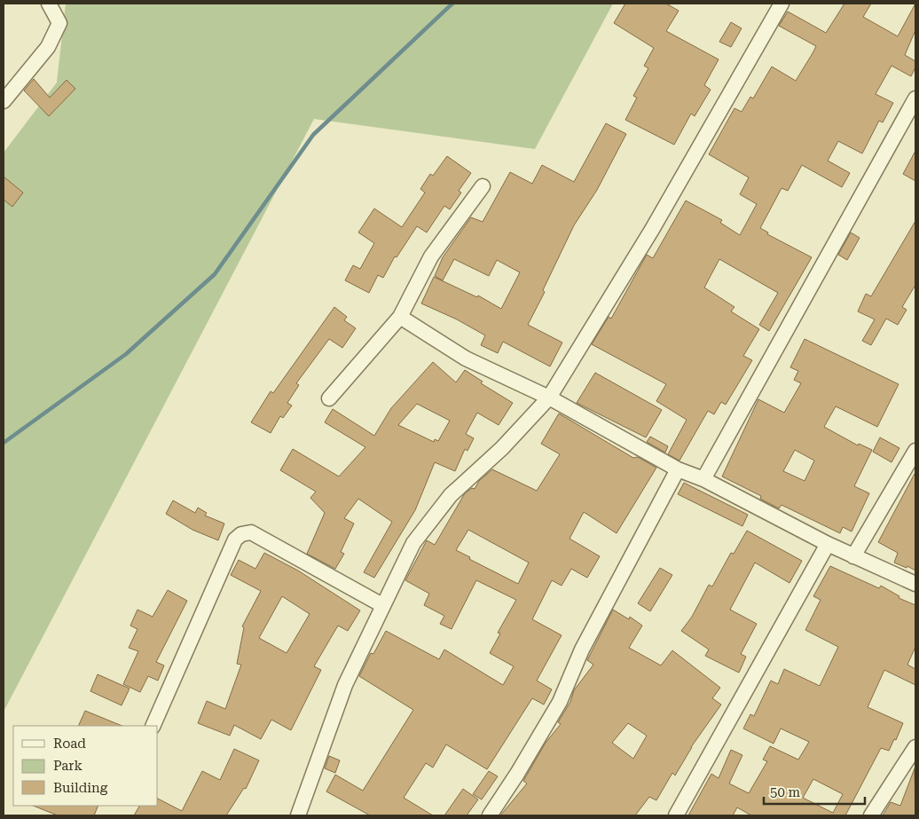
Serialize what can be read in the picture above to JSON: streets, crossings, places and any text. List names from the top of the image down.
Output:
{
  "legend": ["Road", "Park", "Building"],
  "scale_bar": "50 m"
}
